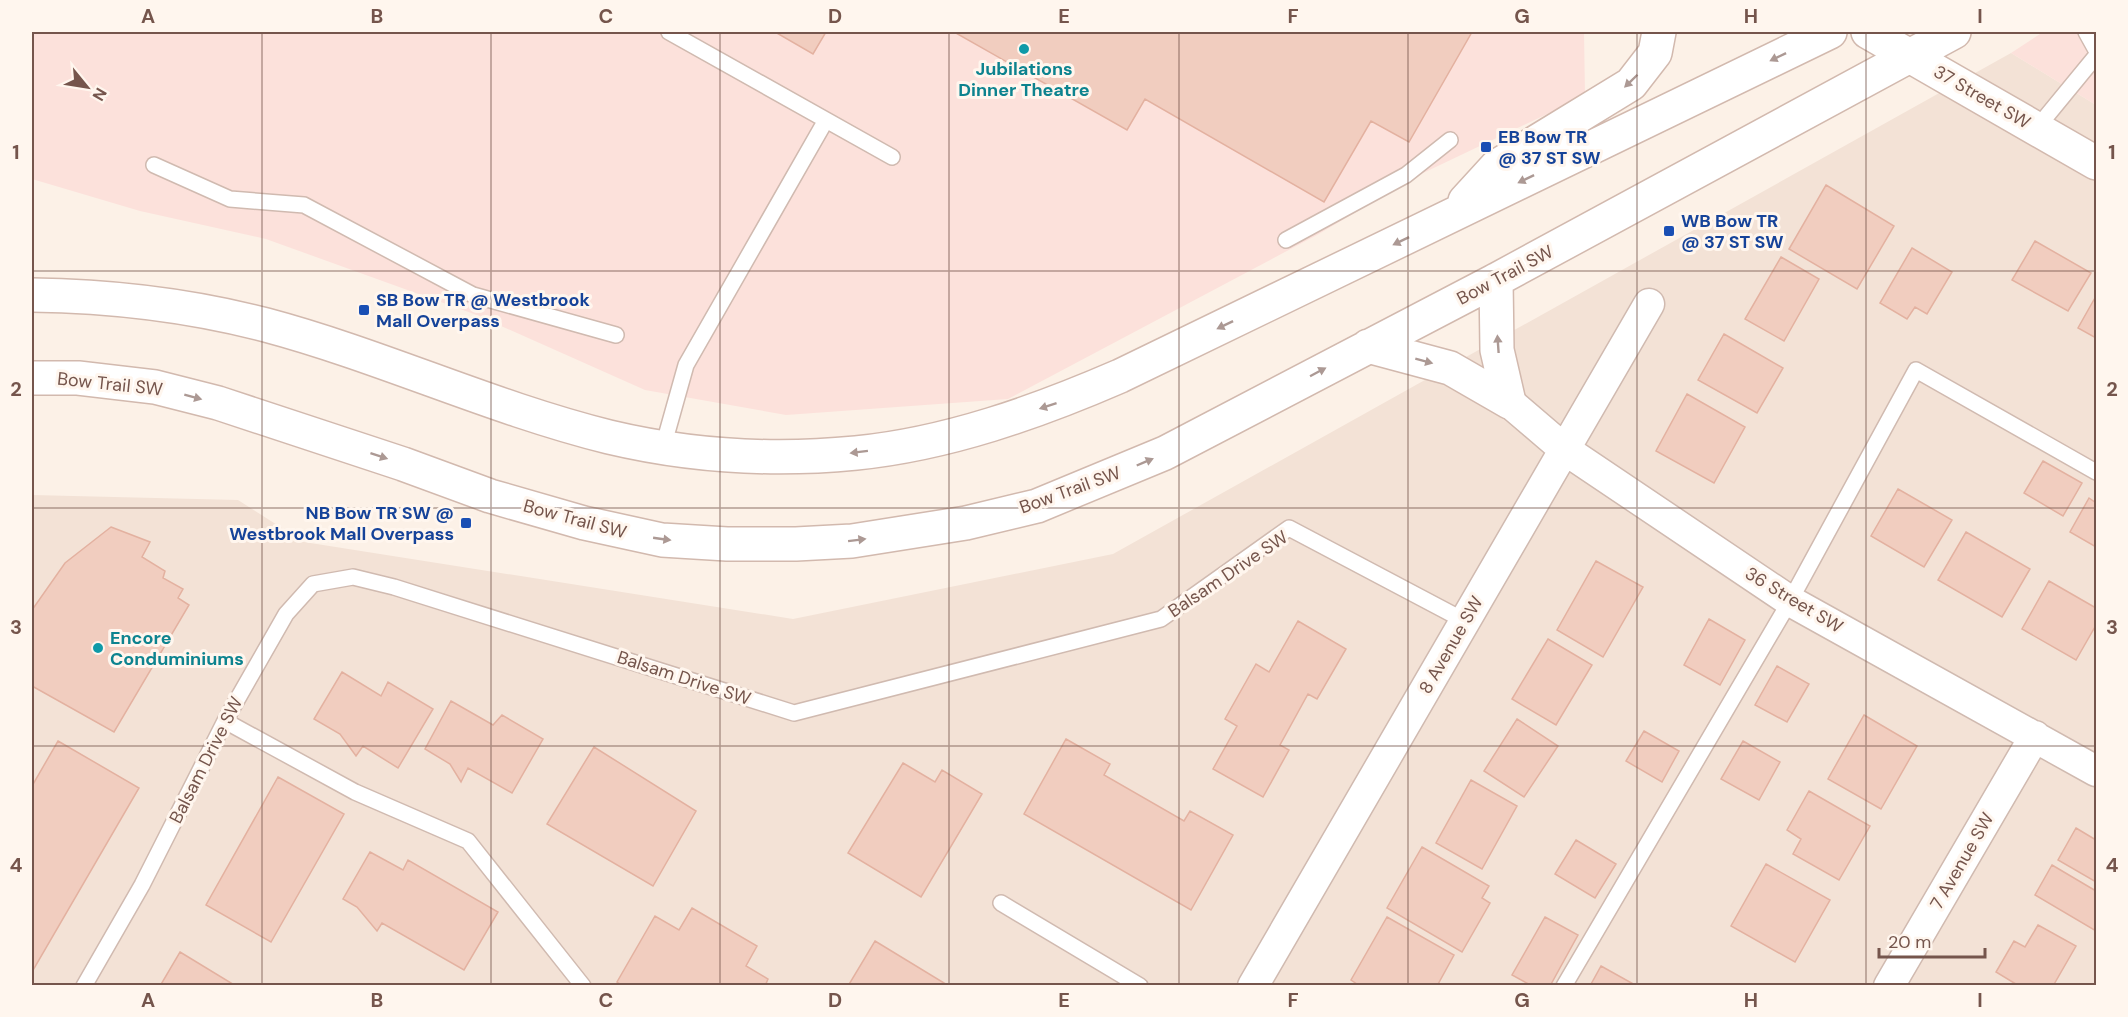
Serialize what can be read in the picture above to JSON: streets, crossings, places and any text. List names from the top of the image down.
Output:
{
  "streets": {
    "main road": ["37 Street SW", "Bow Trail SW", "36 Street SW"],
    "street": ["8 Avenue SW", "7 Avenue SW"],
    "lane": ["Balsam Drive SW"]
  },
  "crossings": [
    ["37 Street SW", "Bow Trail SW"],
    ["Bow Trail SW", "36 Street SW"],
    ["Balsam Drive SW", "8 Avenue SW"],
    ["36 Street SW", "8 Avenue SW"],
    ["36 Street SW", "7 Avenue SW"]
  ],
  "places": {
    "other": ["Jubilations Dinner Theatre", "Encore Conduminiums"],
    "transit": [
      "EB Bow TR @ 37 ST SW",
      "WB Bow TR @ 37 ST SW",
      "SB Bow TR @ Westbrook Mall Overpass",
      "NB Bow TR SW @ Westbrook Mall Overpass"
    ]
  },
  "scale_bar": "20 m",
  "north": "bottom right",
  "grid": {
    "columns": [
      "A",
      "B",
      "C",
      "D",
      "E",
      "F",
      "G",
      "H",
      "I"
    ],
    "rows": [
      "1",
      "2",
      "3",
      "4"
    ]
  }
}
